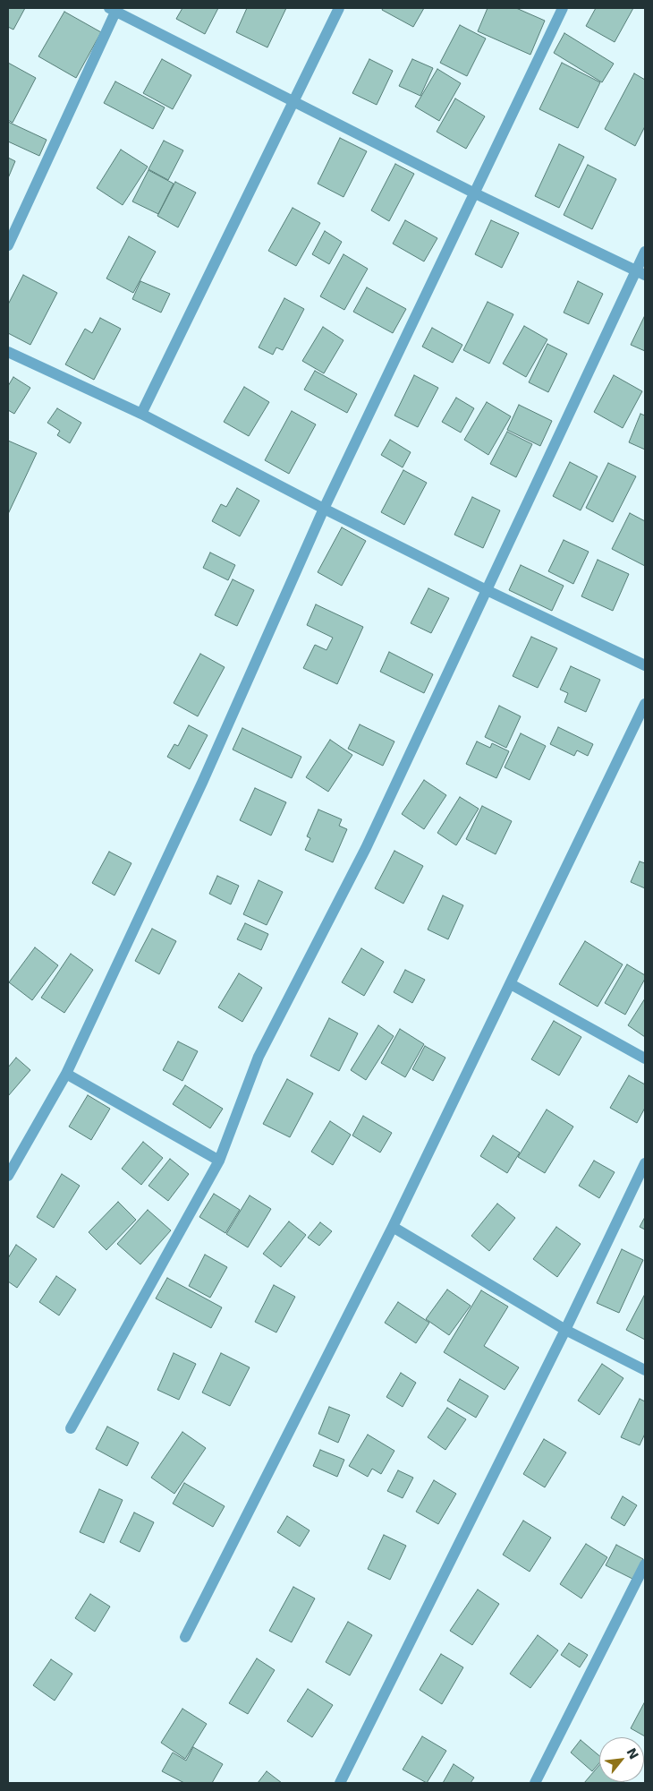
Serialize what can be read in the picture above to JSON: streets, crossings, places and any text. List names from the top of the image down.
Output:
{
  "north": "top right"
}
